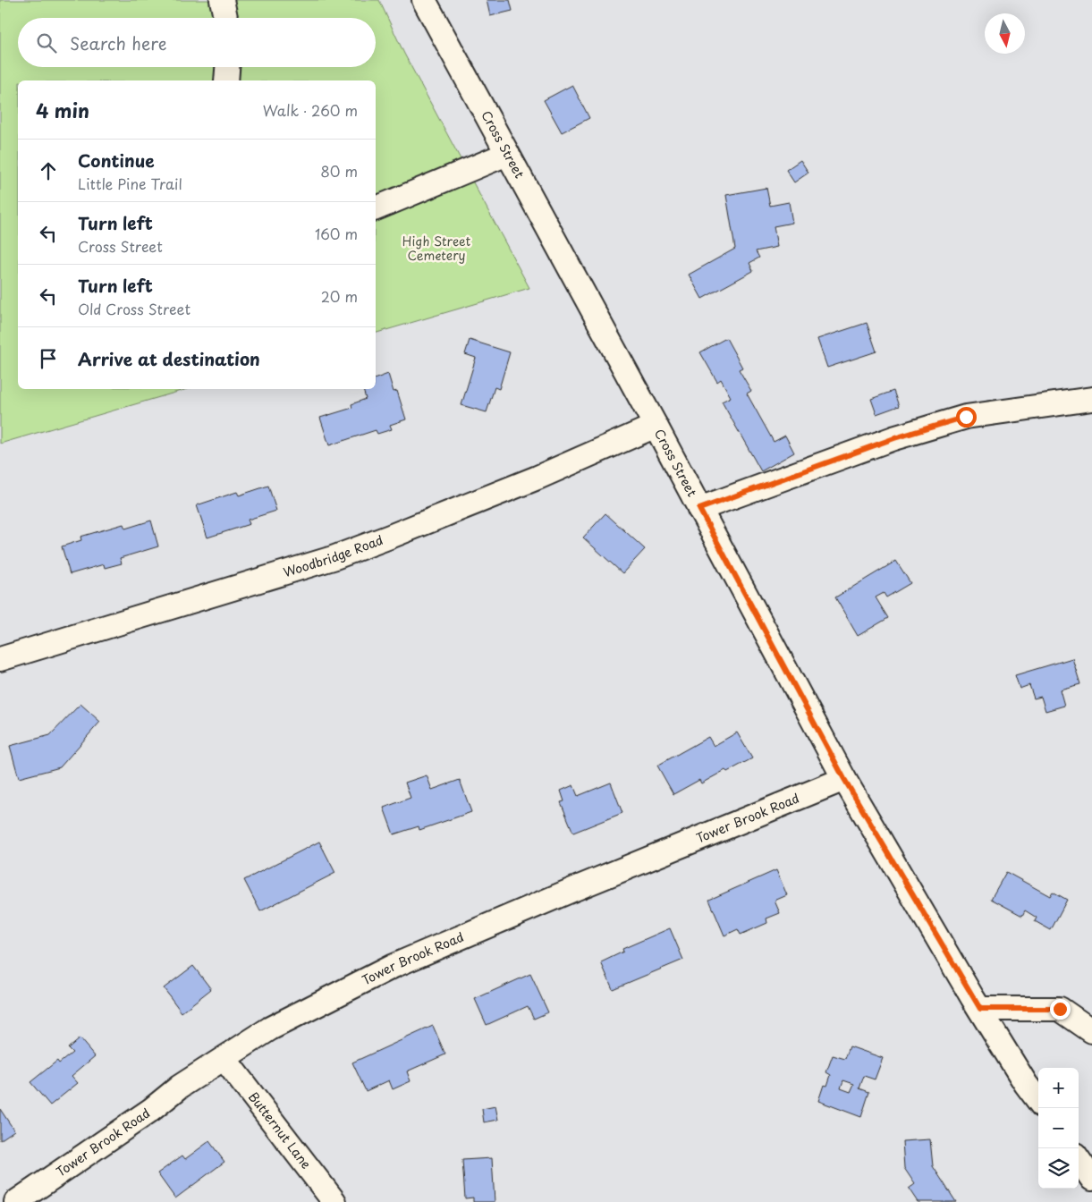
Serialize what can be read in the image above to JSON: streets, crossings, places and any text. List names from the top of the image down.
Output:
{
  "streets": {
    "street": [
      "Cross Street",
      "Woodbridge Road",
      "Tower Brook Road",
      "Butternut Lane"
    ]
  },
  "crossings": [
    ["Cross Street", "Woodbridge Road"],
    ["Cross Street", "Tower Brook Road"],
    ["Tower Brook Road", "Butternut Lane"]
  ],
  "parks": ["High Street Cemetery"],
  "north": "bottom",
  "page": {
    "search": "Search here",
    "heading": ["4 min", "Walk · 260 m"],
    "list": [
      ["Continue", "Little Pine Trail", "80 m"],
      ["Turn left", "Cross Street", "160 m"],
      ["Turn left", "Old Cross Street", "20 m"],
      "Arrive at destination"
    ],
    "map_buttons": ["+", "−"]
  }
}
